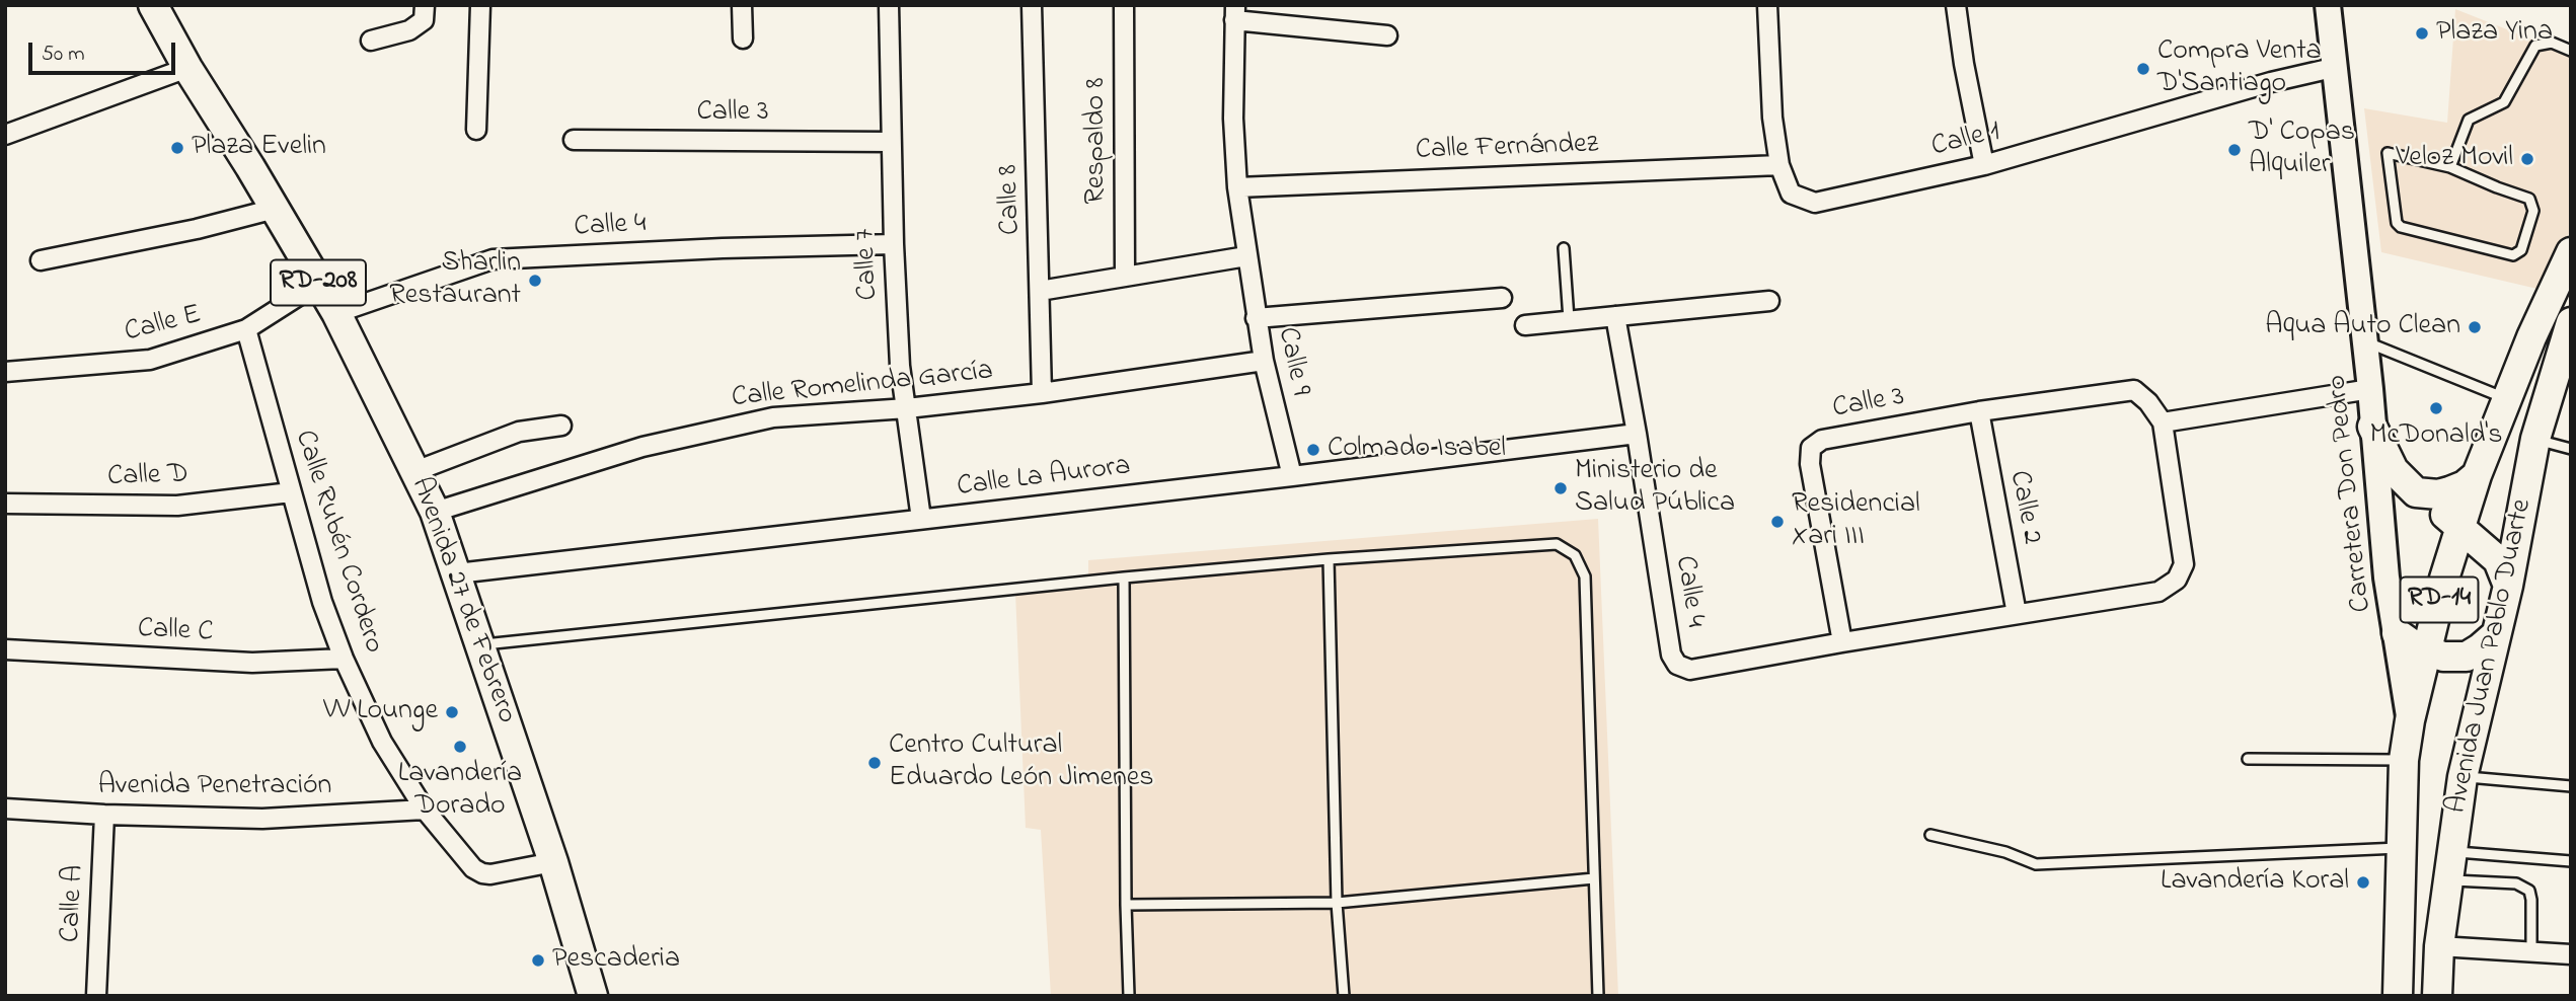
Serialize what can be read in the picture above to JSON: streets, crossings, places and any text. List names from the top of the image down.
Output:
{
  "streets": {
    "main road": [
      "RD-208",
      "RD-14",
      "Avenida 27 de Febrero",
      "Avenida Juan Pablo Duarte"
    ],
    "street": [
      "Calle 3",
      "Respaldo 8",
      "Calle 1",
      "Calle Fernández",
      "Calle 8",
      "Calle 4",
      "Calle 7",
      "Calle E",
      "Calle 9",
      "Calle Romelinda García",
      "Calle D",
      "Calle La Aurora",
      "Carretera Don Pedro",
      "Calle 2",
      "Calle Rubén Cordero",
      "Calle C",
      "Avenida Penetración",
      "Calle A"
    ]
  },
  "crossings": [
    ["Calle 3", "Calle 4"],
    ["Calle 3", "Calle 7"],
    ["Calle 3", "Calle 2"],
    ["Calle 1", "Calle Fernández"],
    ["Calle 1", "Carretera Don Pedro"],
    ["Calle Fernández", "Calle 9"],
    ["Calle 8", "Calle Romelinda García"],
    ["Calle 4", "Calle 7"],
    ["Calle 4", "Calle La Aurora"],
    ["Calle 4", "Avenida 27 de Febrero"],
    ["Calle 7", "Calle Romelinda García"],
    ["Calle 7", "Calle La Aurora"],
    ["Calle E", "Calle Rubén Cordero"],
    ["Calle E", "Avenida 27 de Febrero"],
    ["Calle 9", "Calle Romelinda García"],
    ["Calle 9", "Calle La Aurora"],
    ["Calle Romelinda García", "Avenida 27 de Febrero"],
    ["Calle D", "Calle Rubén Cordero"],
    ["Calle La Aurora", "Avenida 27 de Febrero"],
    ["Carretera Don Pedro", "Avenida Juan Pablo Duarte"],
    ["Calle Rubén Cordero", "Avenida 27 de Febrero"],
    ["Calle Rubén Cordero", "Calle C"],
    ["Calle Rubén Cordero", "Avenida Penetración"],
    ["Avenida Penetración", "Calle A"]
  ],
  "places": [
    "Plaza Yina",
    "Compra Venta D'Santiago",
    "Plaza Evelin",
    "D' Copas Alquiler",
    "Veloz Movil",
    "Sharlin Restaurant",
    "Aqua Auto Clean",
    "McDonald's",
    "Colmado Isabel",
    "Ministerio de Salud Pública",
    "Residencial Xari III",
    "VV Lounge",
    "Lavandería Dorado",
    "Centro Cultural Eduardo León Jimenes",
    "Lavandería Koral",
    "Pescaderia"
  ],
  "scale_bar": "50 m"
}
